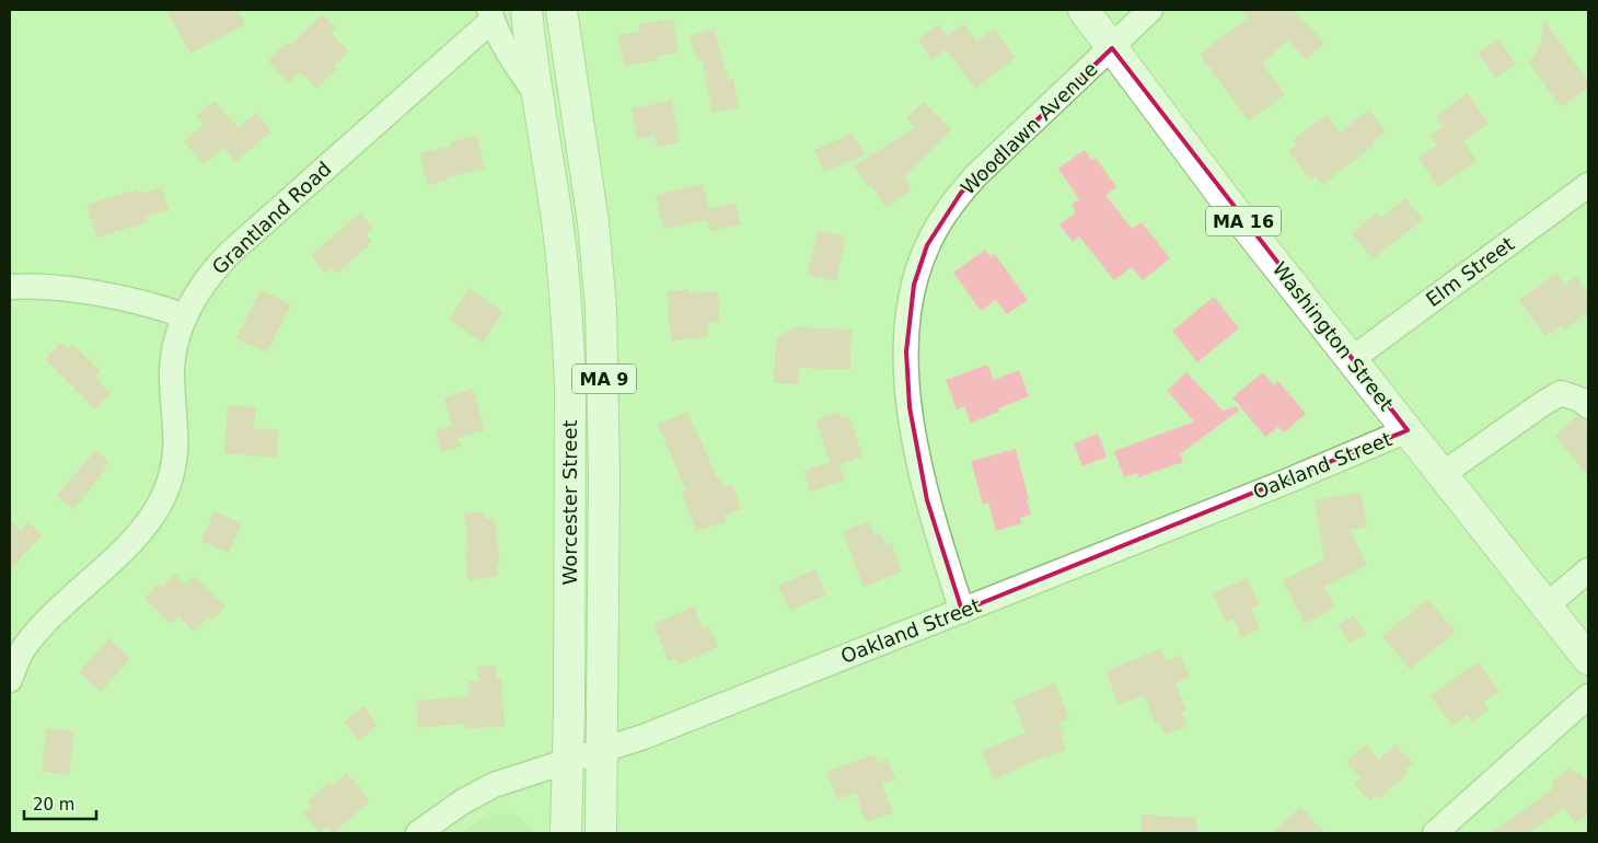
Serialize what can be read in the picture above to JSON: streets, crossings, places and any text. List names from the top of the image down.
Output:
{
  "streets": {
    "main road": [
      "MA 16",
      "Washington Street",
      "MA 9",
      "Worcester Street"
    ],
    "street": [
      "Woodlawn Avenue",
      "Grantland Road",
      "Elm Street",
      "Oakland Street"
    ]
  },
  "crossings": [
    ["Woodlawn Avenue", "Washington Street"],
    ["Woodlawn Avenue", "Oakland Street"],
    ["Elm Street", "Washington Street"],
    ["Washington Street", "Oakland Street"],
    ["Oakland Street", "Worcester Street"]
  ],
  "scale_bar": "20 m"
}
